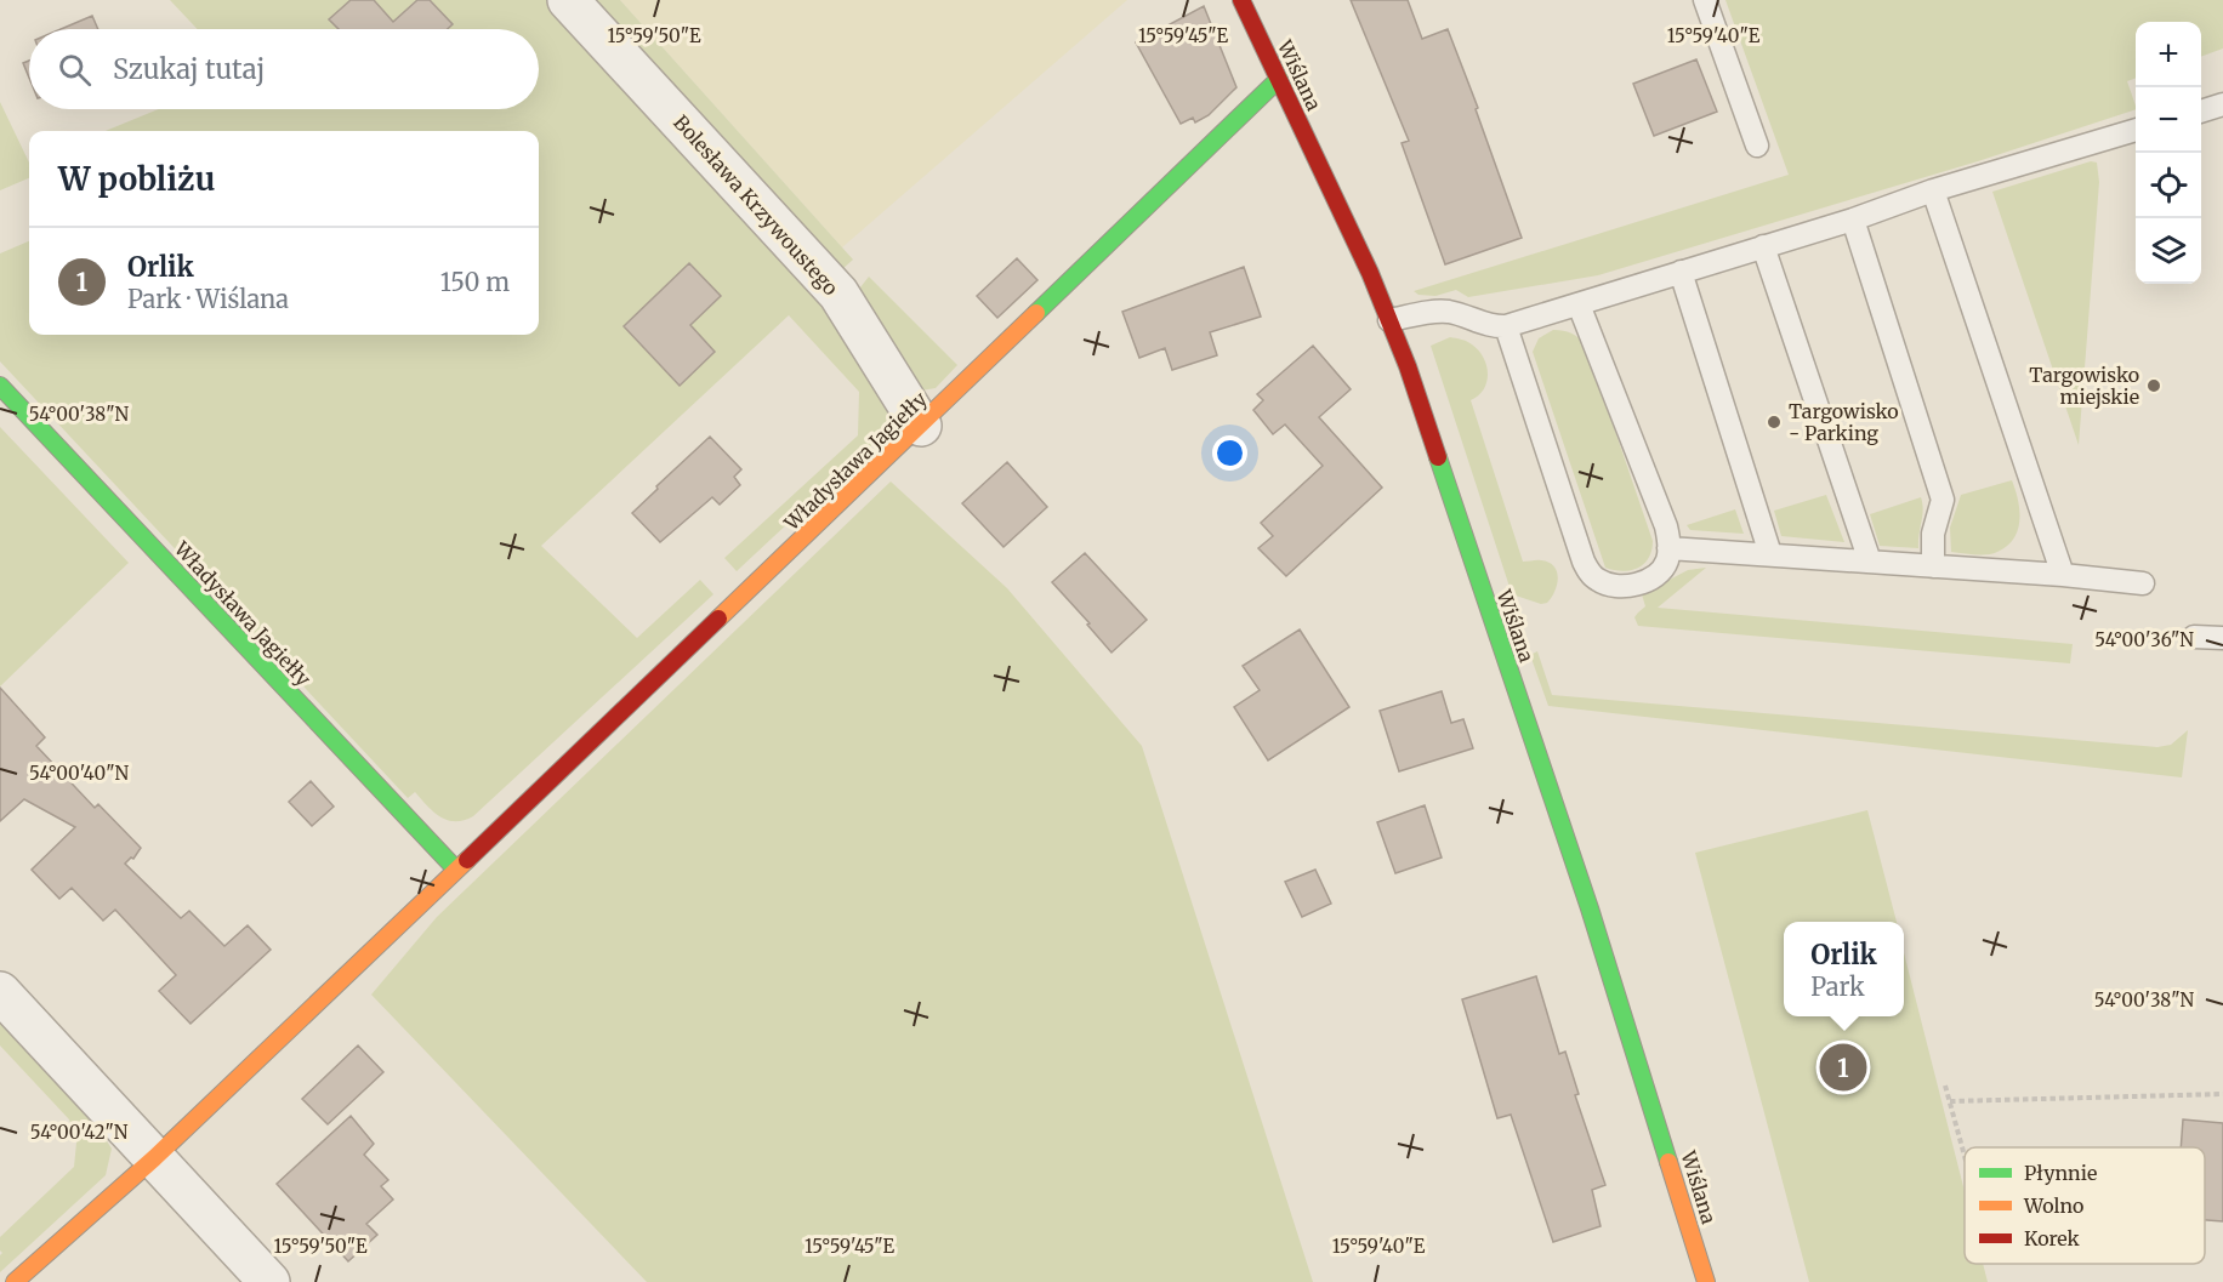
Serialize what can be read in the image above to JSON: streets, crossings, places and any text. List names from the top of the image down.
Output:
{
  "streets": {
    "street": ["Wiślana", "Bolesława Krzywoustego", "Władysława Jagiełły"]
  },
  "crossings": [
    ["Wiślana", "Władysława Jagiełły"],
    ["Bolesława Krzywoustego", "Władysława Jagiełły"]
  ],
  "places": ["Targowisko miejskie", "Targowisko - Parking"],
  "legend": ["Płynnie", "Wolno", "Korek"],
  "page": {
    "map_buttons": ["+", "−"],
    "search": "Szukaj tutaj",
    "heading": "W pobliżu",
    "list": [
      {
        "mark": "1",
        "name": "Orlik",
        "note": "Park · Wiślana",
        "value": "150 m"
      }
    ],
    "popup": ["Orlik", "Park"],
    "pins": "1"
  },
  "coordinates": [
    "15°59'50\"E",
    "15°59'45\"E",
    "15°59'40\"E",
    "54°00'38\"N",
    "54°00'36\"N",
    "54°00'40\"N",
    "54°00'42\"N"
  ]
}
